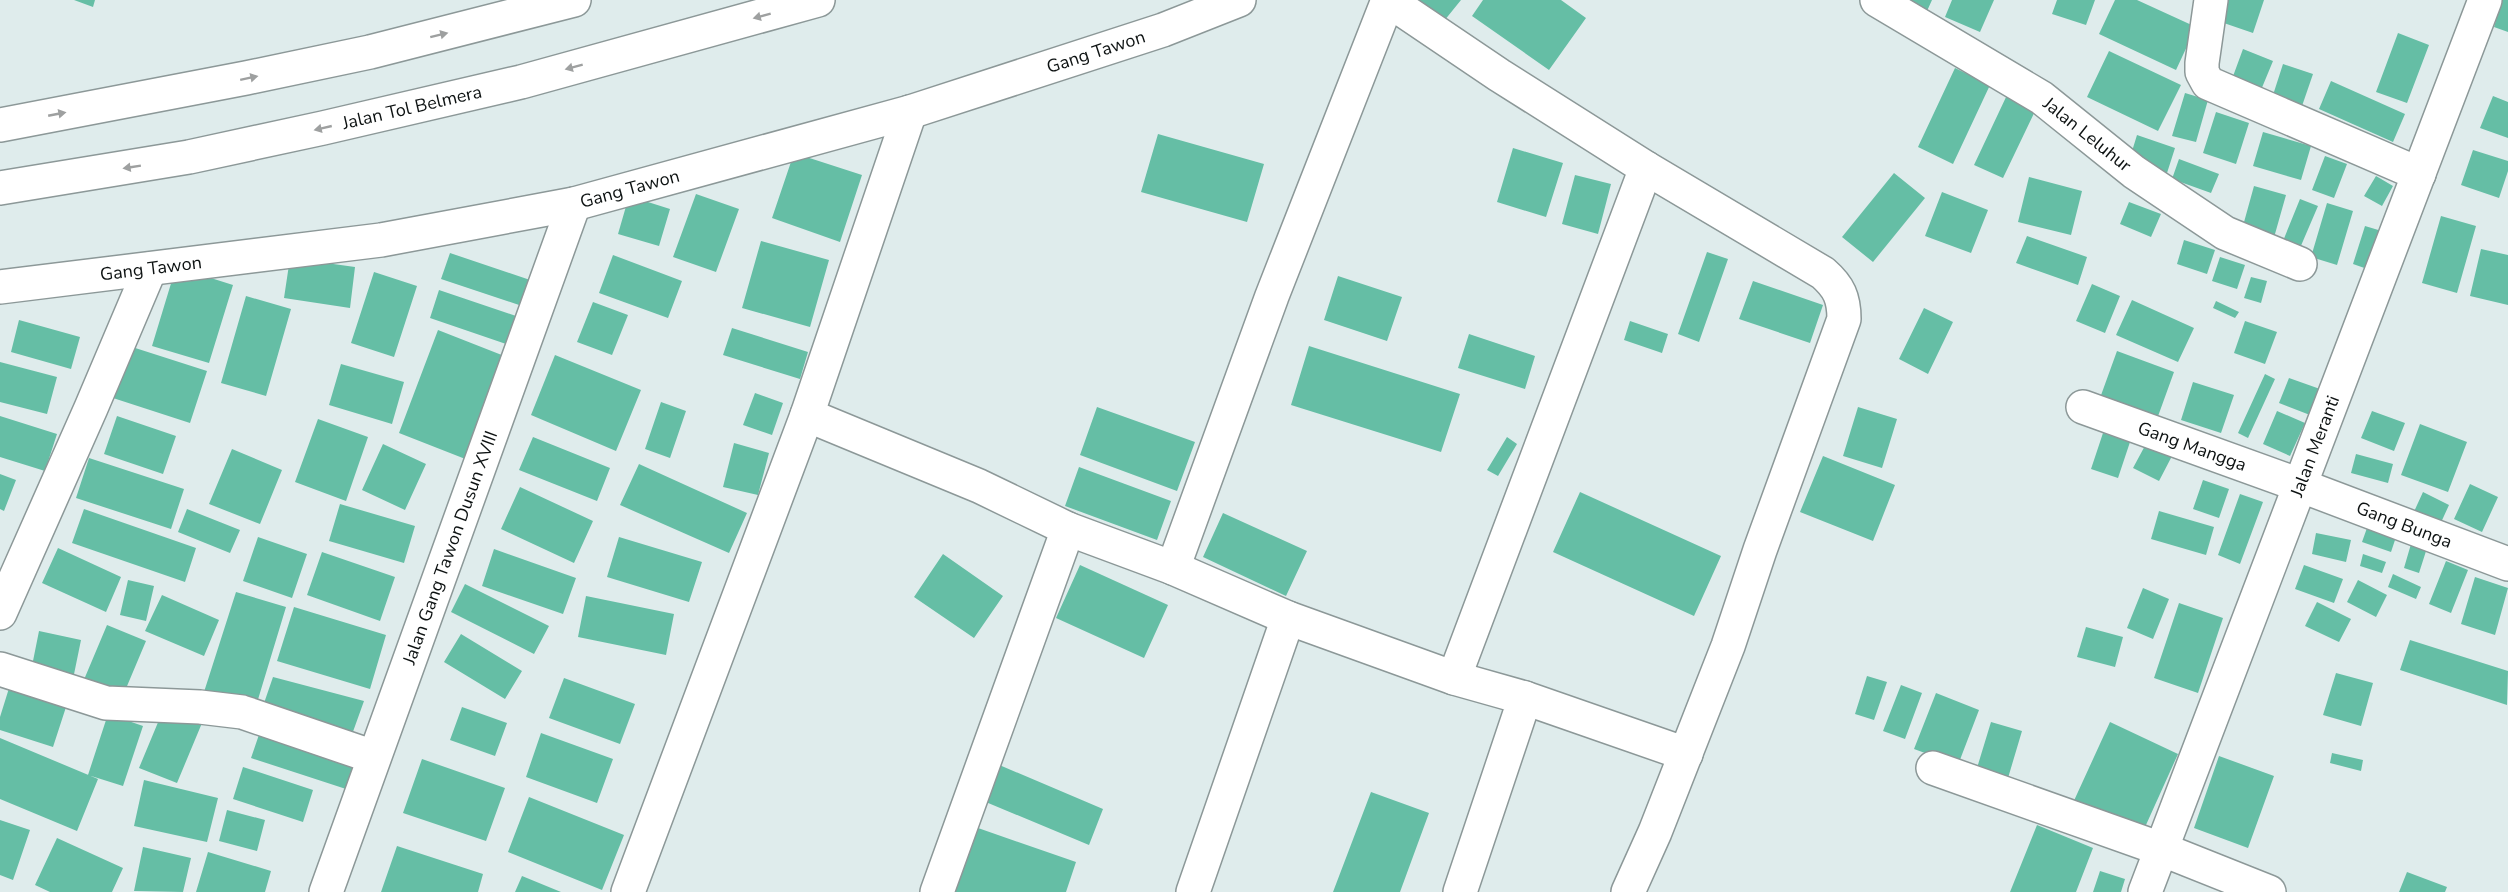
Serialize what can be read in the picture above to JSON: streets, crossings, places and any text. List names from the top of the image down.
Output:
{
  "streets": {
    "main road": [
      "Gang Tawon",
      "Jalan Tol Belmera",
      "Jalan Leluhur",
      "Gang Mangga",
      "Jalan Meranti",
      "Gang Bunga",
      "Jalan Gang Tawon Dusun XVIII"
    ]
  },
  "crossings": [
    ["Gang Tawon", "Jalan Gang Tawon Dusun XVIII"],
    ["Gang Mangga", "Jalan Meranti"],
    ["Gang Mangga", "Gang Bunga"],
    ["Jalan Meranti", "Gang Bunga"]
  ]
}
